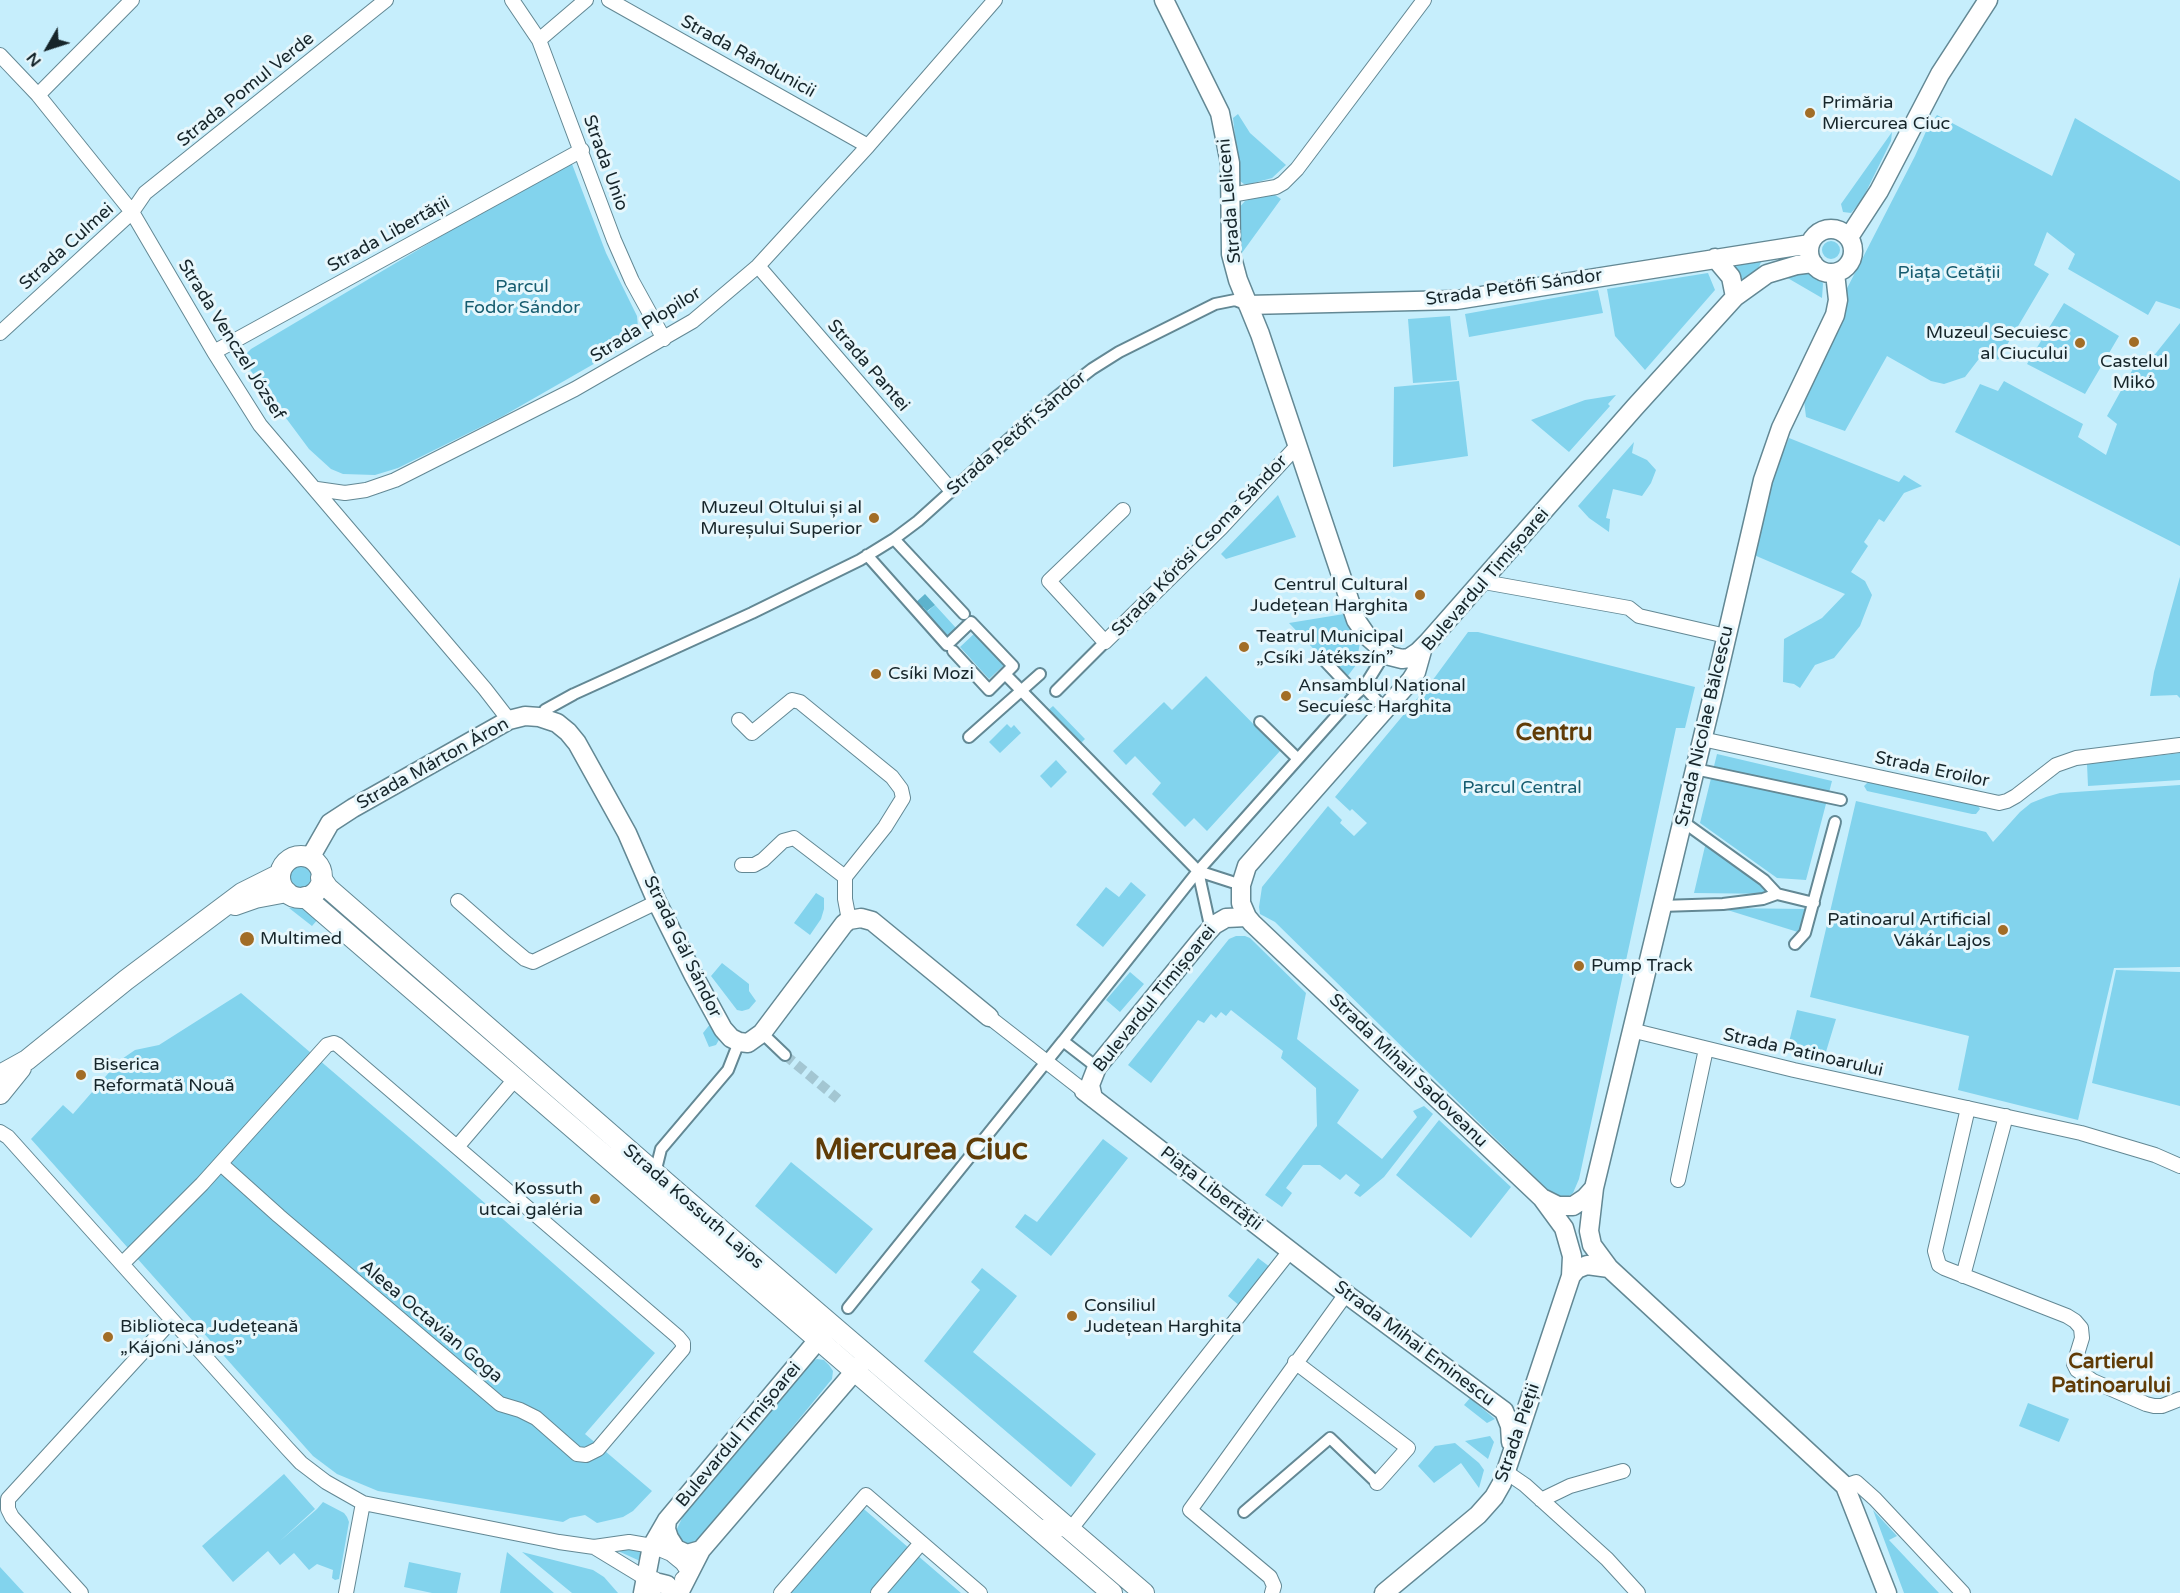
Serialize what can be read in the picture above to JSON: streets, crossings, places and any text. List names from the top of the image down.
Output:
{
  "streets": {
    "main road": ["Strada Kossuth Lajos"],
    "street": [
      "Strada Rândunicii",
      "Strada Pomul Verde",
      "Strada Unio",
      "Strada Leliceni",
      "Strada Libertății",
      "Strada Culmei",
      "Strada Petőfi Sándor",
      "Strada Plopilor",
      "Strada Venczel József",
      "Strada Pantei",
      "Strada Kőrösi Csoma Sándor",
      "Bulevardul Timișoarei",
      "Strada Nicolae Bălcescu",
      "Strada Márton Áron",
      "Strada Eroilor",
      "Strada Gál Sándor",
      "Strada Patinoarului",
      "Strada Mihail Sadoveanu",
      "Piața Libertății",
      "Aleea Octavian Goga",
      "Strada Mihai Eminescu",
      "Strada Pieții"
    ]
  },
  "crossings": [
    ["Strada Rândunicii", "Strada Plopilor"],
    ["Strada Pomul Verde", "Strada Culmei"],
    ["Strada Pomul Verde", "Strada Venczel József"],
    ["Strada Unio", "Strada Libertății"],
    ["Strada Unio", "Strada Plopilor"],
    ["Strada Leliceni", "Strada Petőfi Sándor"],
    ["Strada Leliceni", "Strada Kőrösi Csoma Sándor"],
    ["Strada Libertății", "Strada Venczel József"],
    ["Strada Culmei", "Strada Venczel József"],
    ["Strada Petőfi Sándor", "Strada Pantei"],
    ["Strada Petőfi Sándor", "Strada Kőrösi Csoma Sándor"],
    ["Strada Petőfi Sándor", "Bulevardul Timișoarei"],
    ["Strada Petőfi Sándor", "Strada Nicolae Bălcescu"],
    ["Strada Plopilor", "Strada Venczel József"],
    ["Strada Plopilor", "Strada Pantei"],
    ["Strada Venczel József", "Strada Márton Áron"],
    ["Strada Kőrösi Csoma Sándor", "Bulevardul Timișoarei"],
    ["Bulevardul Timișoarei", "Strada Nicolae Bălcescu"],
    ["Bulevardul Timișoarei", "Strada Mihail Sadoveanu"],
    ["Bulevardul Timișoarei", "Piața Libertății"],
    ["Bulevardul Timișoarei", "Strada Kossuth Lajos"],
    ["Strada Nicolae Bălcescu", "Strada Eroilor"],
    ["Strada Nicolae Bălcescu", "Strada Patinoarului"],
    ["Strada Márton Áron", "Strada Gál Sándor"],
    ["Strada Márton Áron", "Strada Kossuth Lajos"],
    ["Strada Mihail Sadoveanu", "Strada Pieții"],
    ["Piața Libertății", "Strada Mihai Eminescu"],
    ["Strada Mihai Eminescu", "Strada Pieții"]
  ],
  "districts": ["Centru", "Miercurea Ciuc", "Cartierul Patinoarului"],
  "parks": ["Piața Cetății", "Parcul Fodor Sándor", "Parcul Central"],
  "places": [
    "Primăria Miercurea Ciuc",
    "Castelul Mikó",
    "Muzeul Secuiesc al Ciucului",
    "Muzeul Oltului și al Mureșului Superior",
    "Centrul Cultural Județean Harghita",
    "Teatrul Municipal „Csíki Játékszín”",
    "Csíki Mozi",
    "Ansamblul Național Secuiesc Harghita",
    "Patinoarul Artificial Vákár Lajos",
    "Multimed",
    "Pump Track",
    "Biserica Reformată Nouă",
    "Kossuth utcai galéria",
    "Consiliul Județean Harghita",
    "Biblioteca Județeană „Kájoni János”"
  ],
  "north": "bottom left"
}
